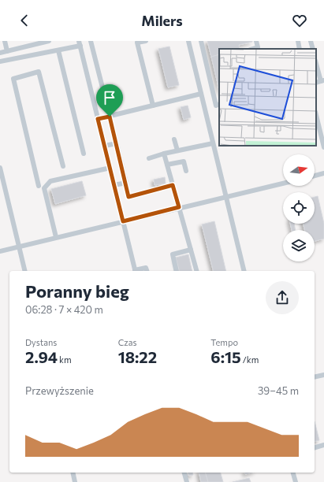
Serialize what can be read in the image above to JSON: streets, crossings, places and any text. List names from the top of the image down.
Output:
{
  "north": "right",
  "page": {
    "header": "Milers",
    "heading": ["Poranny bieg", "06:28 · 7 × 420 m"],
    "stats": [
      ["Dystans", "2.94 km"],
      ["Czas", "18:22"],
      ["Tempo", "6:15 /km"]
    ],
    "chart": ["Przewyższenie", "39–45 m"]
  }
}
